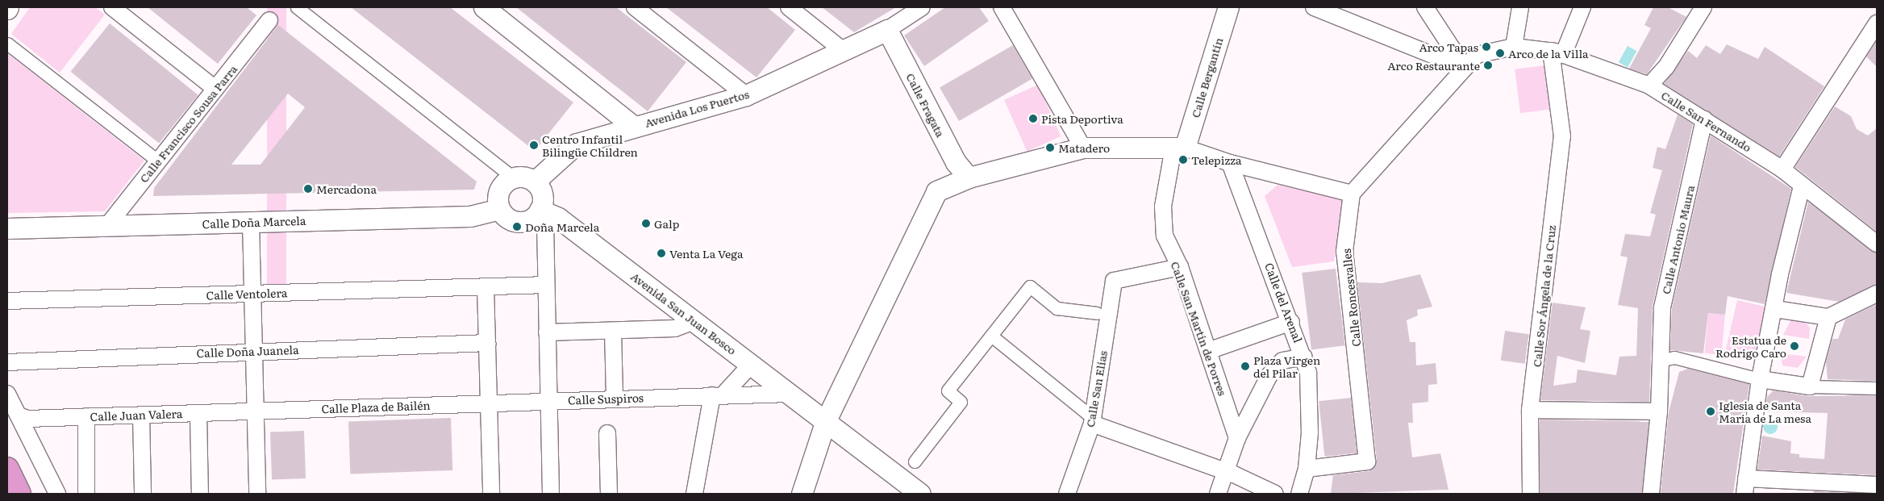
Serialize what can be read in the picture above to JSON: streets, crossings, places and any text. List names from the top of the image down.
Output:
{
  "streets": {
    "street": [
      "Calle Bergantín",
      "Calle Fragata",
      "Avenida Los Puertos",
      "Calle San Fernando",
      "Calle Francisco Sousa Parra",
      "Calle Doña Marcela",
      "Calle Antonio Maura",
      "Calle Ventolera",
      "Calle Sor Ángela de la Cruz",
      "Calle Roncesvalles",
      "Calle del Arenal",
      "Avenida San Juan Bosco",
      "Calle San Martín de Porres",
      "Calle Doña Juanela",
      "Calle San Elías",
      "Calle Suspiros",
      "Calle Plaza de Bailén",
      "Calle Juan Valera"
    ]
  },
  "crossings": [
    ["Calle Bergantín", "Calle San Martín de Porres"],
    ["Calle Fragata", "Avenida Los Puertos"],
    ["Avenida Los Puertos", "Calle Doña Marcela"],
    ["Avenida Los Puertos", "Avenida San Juan Bosco"],
    ["Calle San Fernando", "Calle Antonio Maura"],
    ["Calle San Fernando", "Calle Sor Ángela de la Cruz"],
    ["Calle Francisco Sousa Parra", "Calle Doña Marcela"],
    ["Calle Doña Marcela", "Avenida San Juan Bosco"],
    ["Calle Roncesvalles", "Calle del Arenal"],
    ["Avenida San Juan Bosco", "Calle Suspiros"],
    ["Calle San Martín de Porres", "Calle San Elías"],
    ["Calle Suspiros", "Calle Plaza de Bailén"],
    ["Calle Plaza de Bailén", "Calle Juan Valera"]
  ],
  "places": [
    "Arco Tapas",
    "Arco de la Villa",
    "Arco Restaurante",
    "Pista Deportiva",
    "Centro Infantil Bilingüe Children",
    "Matadero",
    "Telepizza",
    "Mercadona",
    "Galp",
    "Doña Marcela",
    "Venta La Vega",
    "Estatua de Rodrigo Caro",
    "Plaza Virgen del Pilar",
    "Iglesia de Santa María de La mesa"
  ]
}
